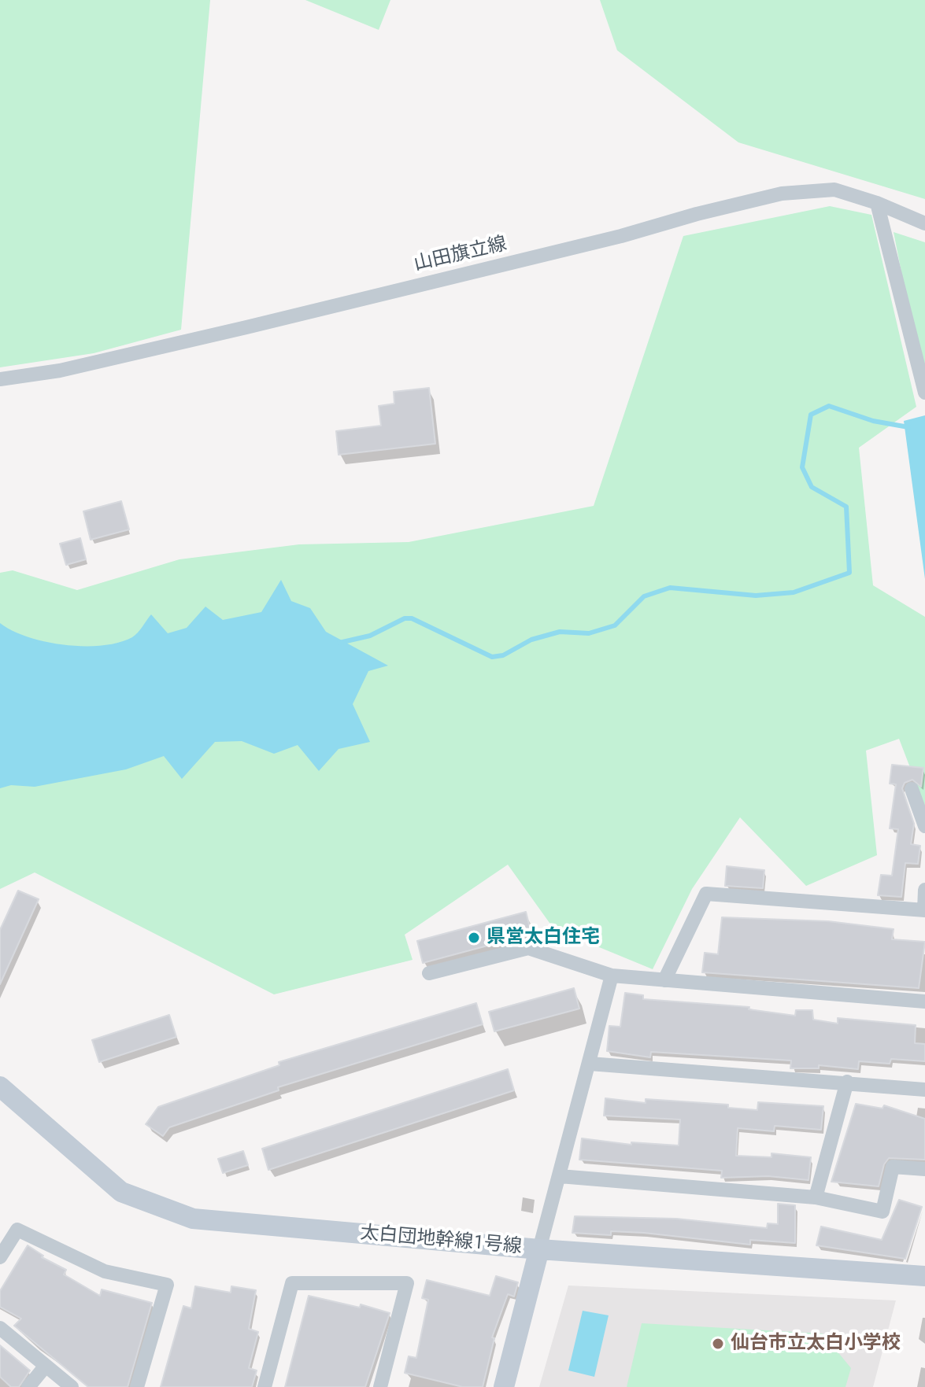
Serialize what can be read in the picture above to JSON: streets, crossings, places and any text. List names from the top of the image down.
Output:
{
  "streets": {
    "street": ["山田旗立線", "太白団地幹線１号線"]
  },
  "places": ["県営太白住宅", "仙台市立太白小学校"]
}
